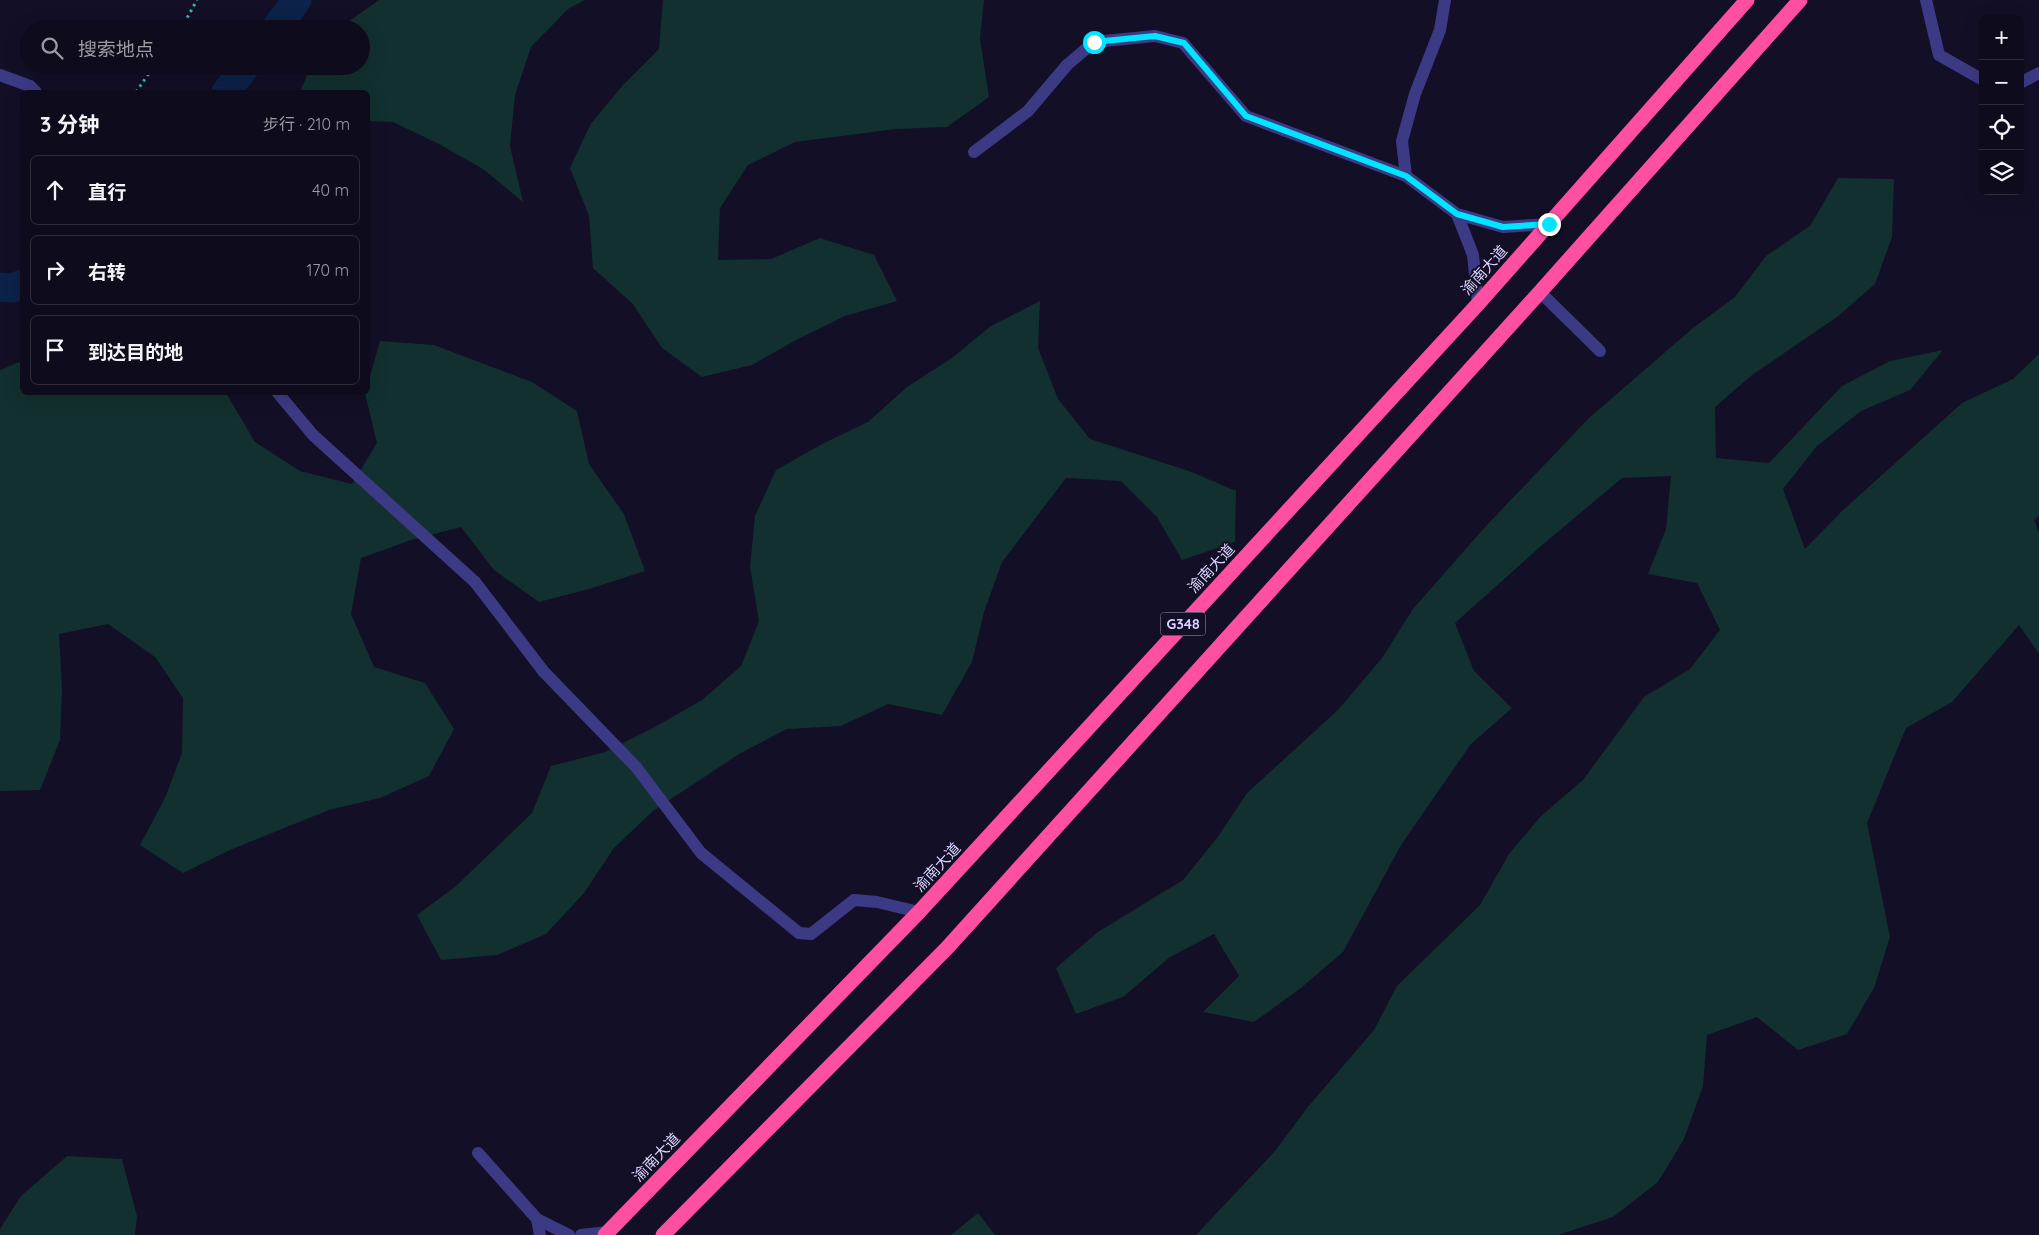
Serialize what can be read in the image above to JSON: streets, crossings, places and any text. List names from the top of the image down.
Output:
{
  "streets": {
    "highway": ["渝南大道", "G348"]
  },
  "page": {
    "map_buttons": ["+", "−"],
    "search": "搜索地点",
    "heading": ["3 分钟", "步行 · 210 m"],
    "list": [
      ["直行", "40 m"],
      ["右转", "170 m"],
      "到达目的地"
    ]
  }
}
